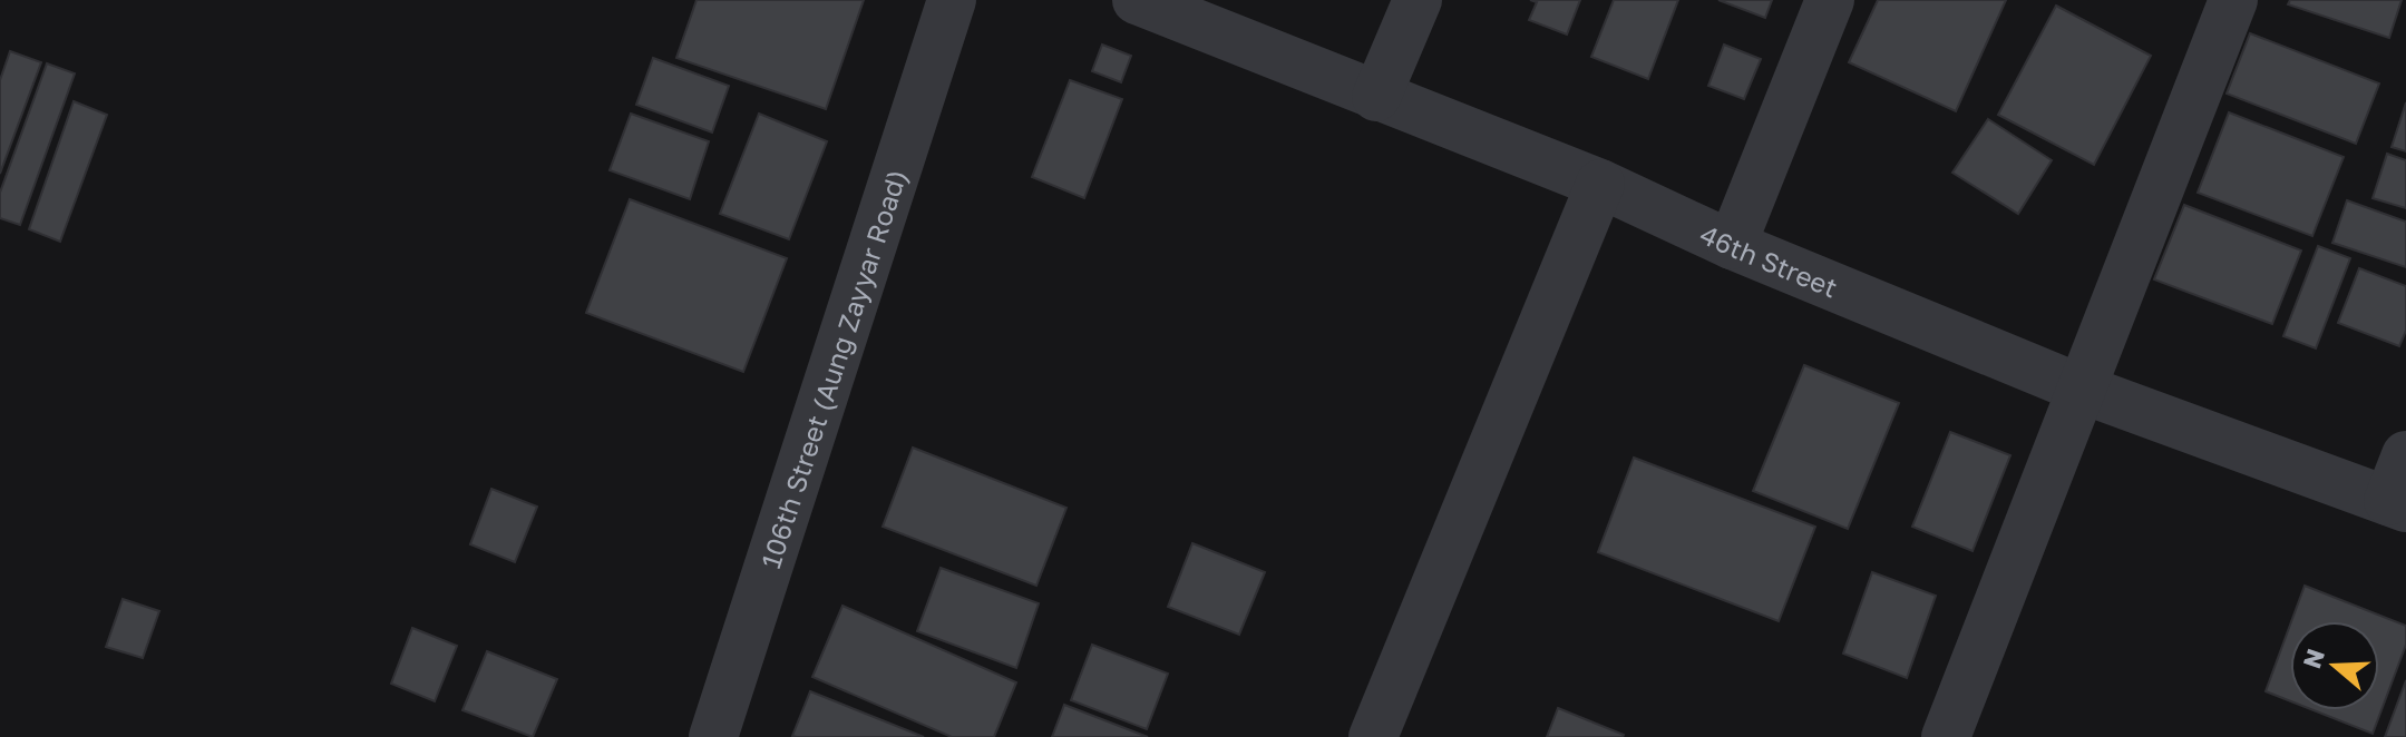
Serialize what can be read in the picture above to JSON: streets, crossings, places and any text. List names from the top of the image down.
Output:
{
  "streets": {
    "street": ["46th Street", "106th Street (Aung Zayyar Road)"]
  },
  "north": "left"
}
